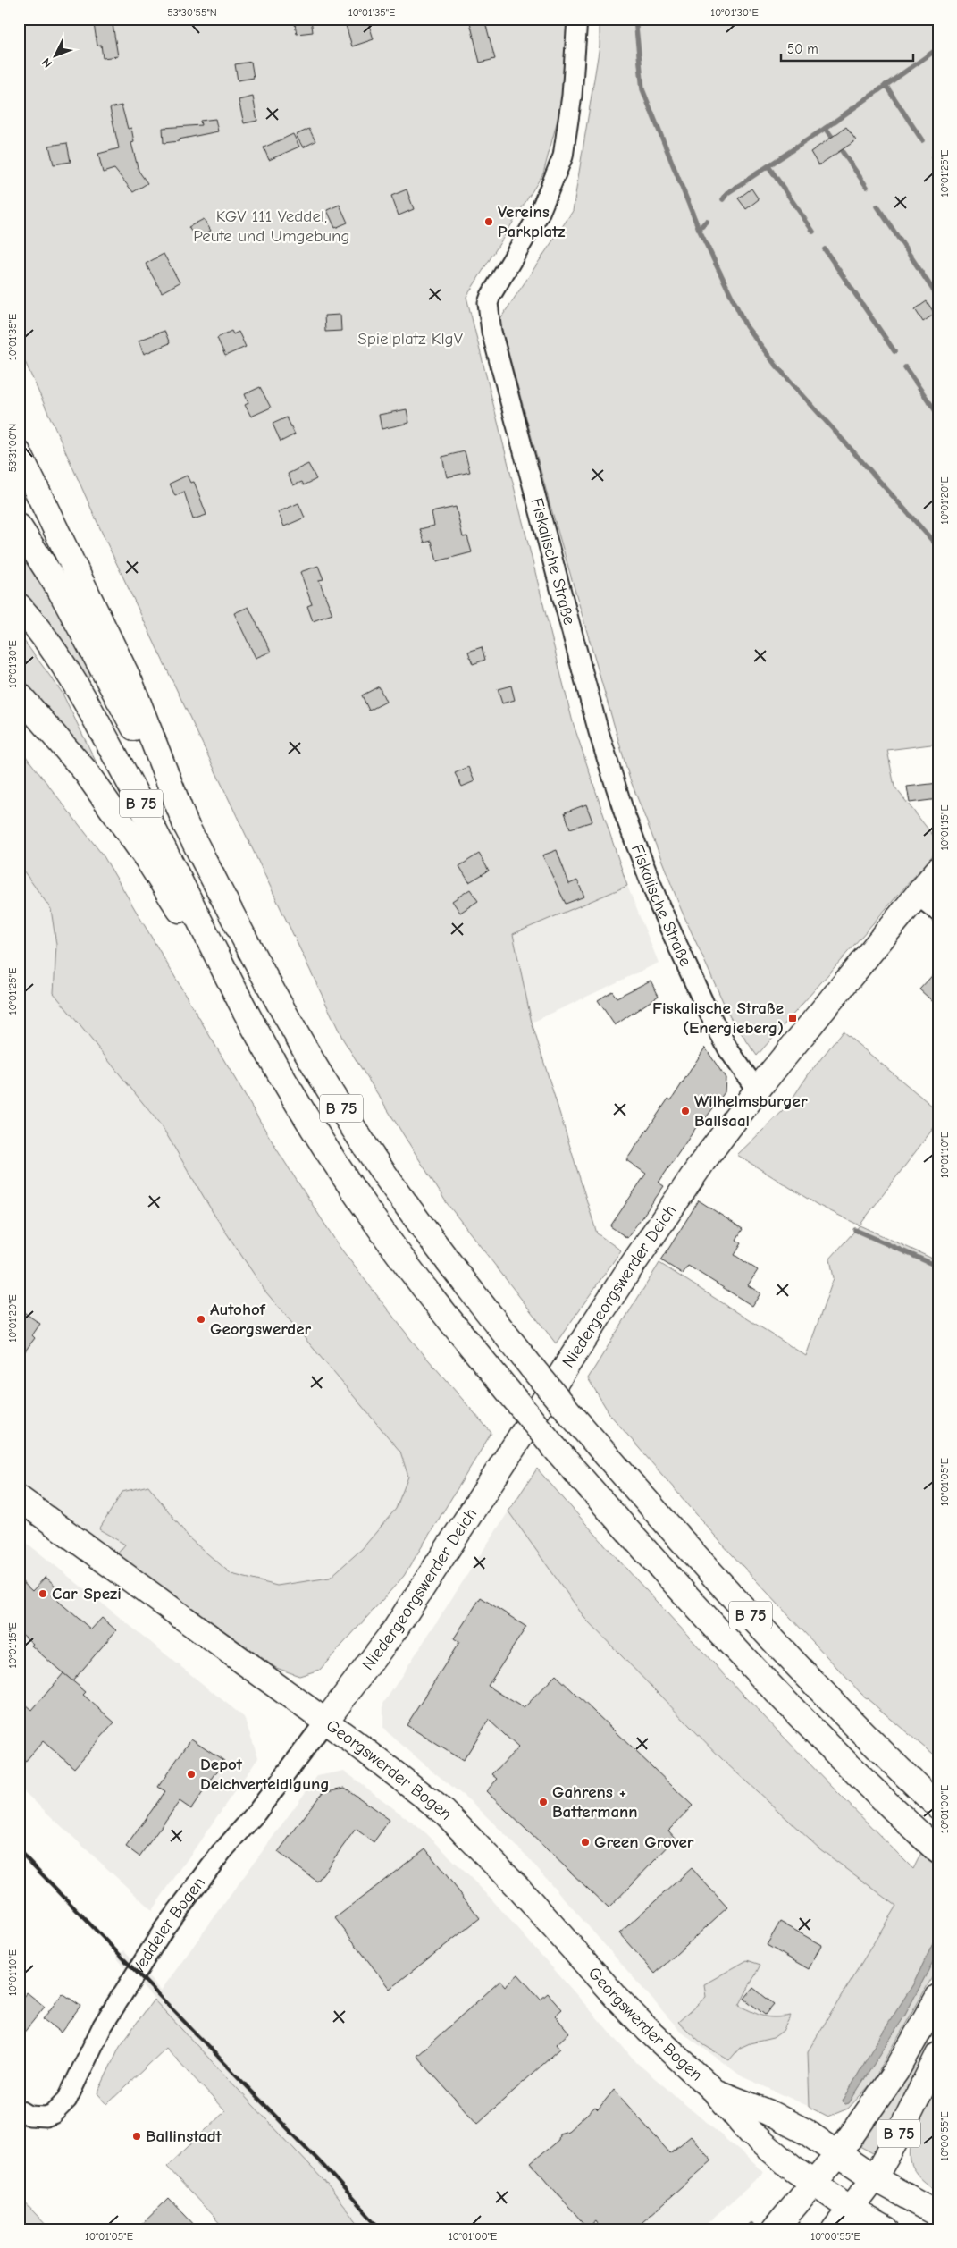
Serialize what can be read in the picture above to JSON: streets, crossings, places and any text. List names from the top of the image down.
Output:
{
  "streets": {
    "main road": ["B 75", "Niedergeorgswerder Deich", "Georgswerder Bogen"],
    "street": ["Fiskalische Straße", "Veddeler Bogen"]
  },
  "crossings": [
    ["Fiskalische Straße", "Niedergeorgswerder Deich"],
    ["B 75", "Georgswerder Bogen"],
    ["Niedergeorgswerder Deich", "Georgswerder Bogen"],
    ["Niedergeorgswerder Deich", "Veddeler Bogen"],
    ["Georgswerder Bogen", "Veddeler Bogen"]
  ],
  "parks": ["KGV 111 Veddel, Peute und Umgebung", "Spielplatz KlgV"],
  "places": {
    "other": [
      "Vereins Parkplatz",
      "Wilhelmsburger Ballsaal",
      "Autohof Georgswerder",
      "Car Spezi",
      "Depot Deichverteidigung",
      "Gahrens + Battermann",
      "Green Grover",
      "Ballinstadt"
    ],
    "transit": ["Fiskalische Straße (Energieberg)"]
  },
  "scale_bar": "50 m",
  "north": "bottom left",
  "coordinates": [
    "53°30'55\"N",
    "10°01'35\"E",
    "10°01'30\"E",
    "10°01'25\"E",
    "53°31'00\"N",
    "10°01'20\"E",
    "10°01'15\"E",
    "10°01'10\"E",
    "10°01'05\"E",
    "10°01'00\"E",
    "10°00'55\"E"
  ]
}
